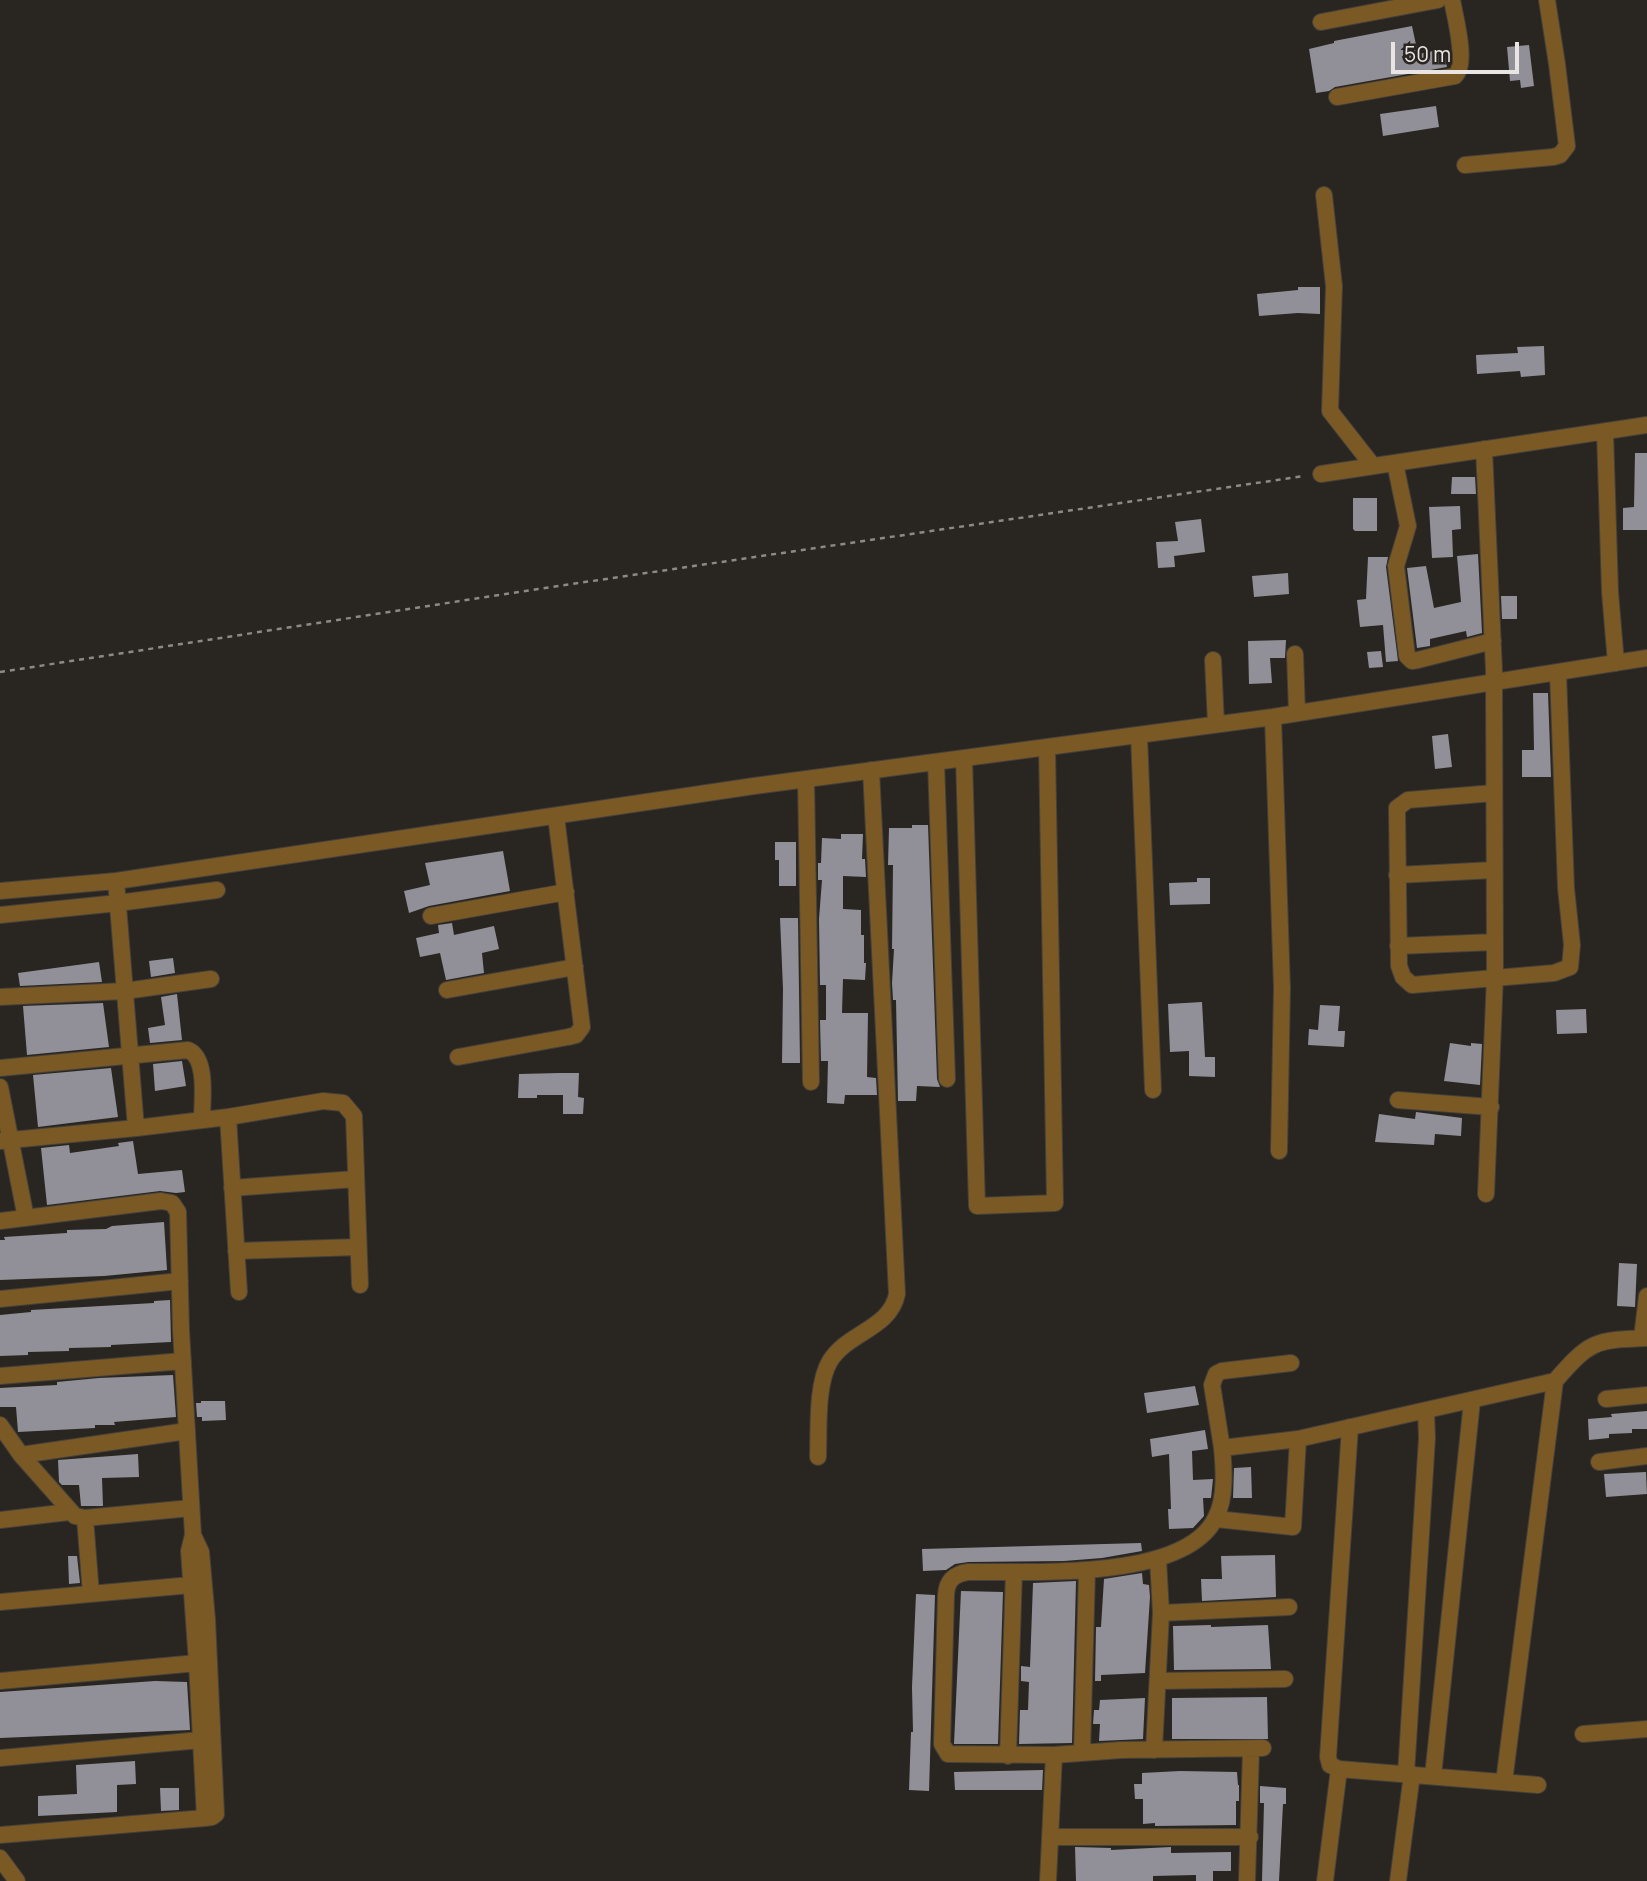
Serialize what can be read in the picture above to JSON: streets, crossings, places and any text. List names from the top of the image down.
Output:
{
  "scale_bar": "50 m"
}
